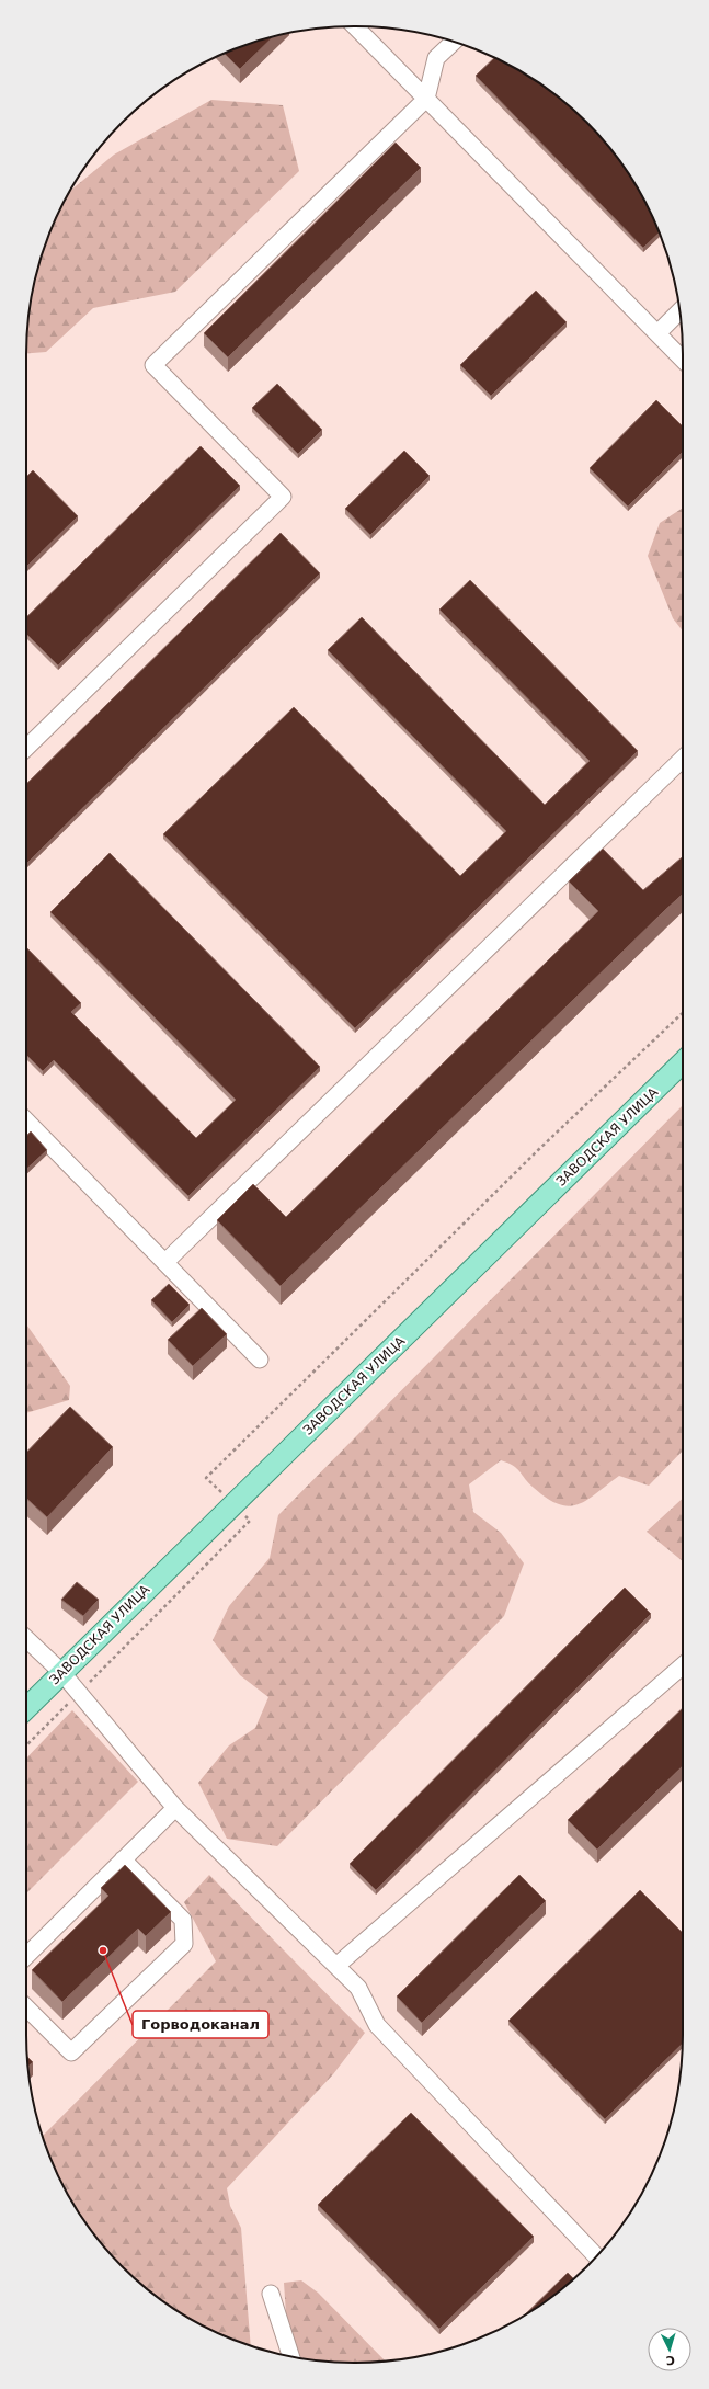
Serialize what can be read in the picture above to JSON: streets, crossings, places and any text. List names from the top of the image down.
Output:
{
  "streets": {
    "main road": ["ЗАВОДСКАЯ УЛИЦА"]
  },
  "places": ["Горводоканал"],
  "north": "bottom"
}
